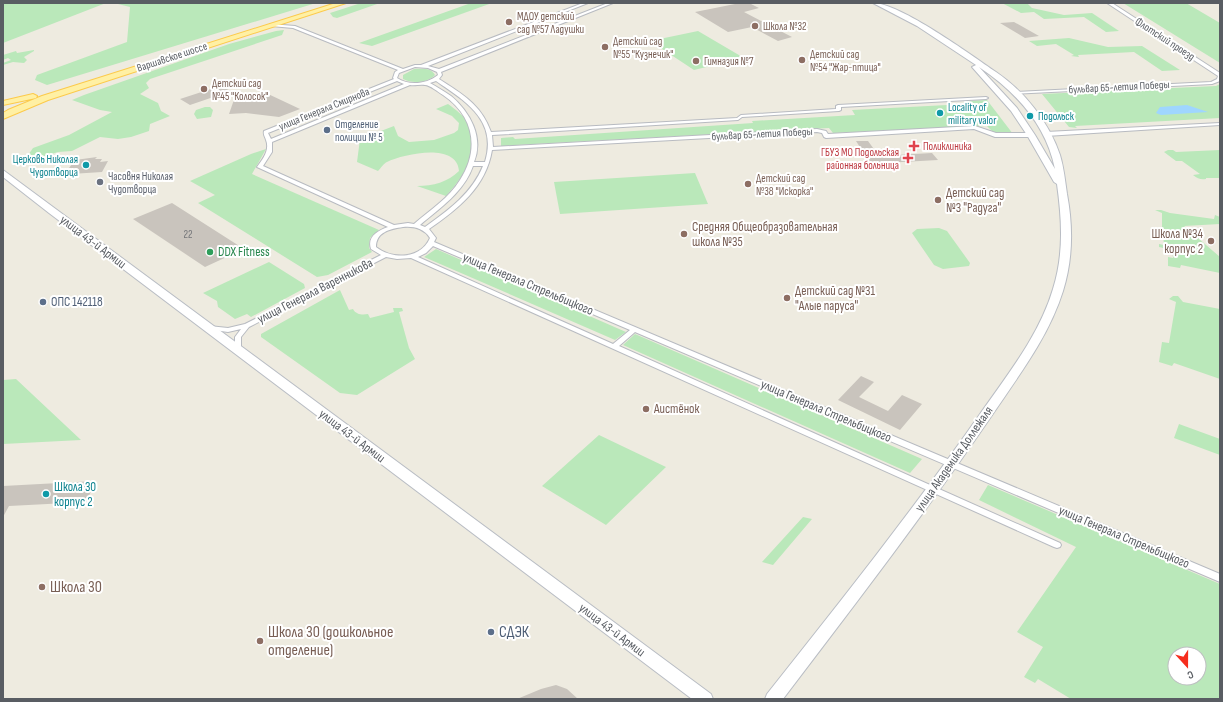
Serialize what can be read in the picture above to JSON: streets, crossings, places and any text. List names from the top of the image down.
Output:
{
  "streets": {
    "main road": ["Варшавское шоссе", "улица 43-й Армии", "улица Академика Доллежаля"],
    "street": [
      "Флотский проезд",
      "бульвар 65-летия Победы",
      "улица Генерала Смирнова",
      "улица Генерала Стрельбицкого",
      "улица Генерала Варенникова"
    ]
  },
  "crossings": [
    ["Флотский проезд", "бульвар 65-летия Победы"],
    ["бульвар 65-летия Победы", "улица Академика Доллежаля"],
    ["улица 43-й Армии", "улица Генерала Варенникова"],
    ["улица Генерала Стрельбицкого", "улица Академика Доллежаля"]
  ],
  "places": {
    "other": [
      "МДОУ детский сад №57 Ладушки",
      "Школа №32",
      "Детский сад №55 \"Кузнечик\"",
      "Детский сад №54 \"Жар-птица\"",
      "Гимназия №7",
      "Детский сад №45 \"Колосок\"",
      "Locality of military valor",
      "Подольск",
      "Отделение полиции № 5",
      "Церковь Николая Чудотворца",
      "Часовня Николая Чудотворца",
      "Детский сад №38 \"Искорка\"",
      "Детский сад №3 \"Радуга\"",
      "Средняя Общеобразовательная школа №35",
      "Школа №34 корпус 2",
      "DDX Fitness",
      "Детский сад №31 \"Алые паруса\"",
      "ОПС 142118",
      "Аистёнок",
      "Школа 30 корпус 2",
      "Школа 30",
      "СДЭК",
      "Школа 30 (дошкольное отделение)"
    ],
    "health": ["Поликлиника", "ГБУЗ МО Подольская районная больница"]
  },
  "house_numbers": ["22"],
  "north": "bottom"
}
